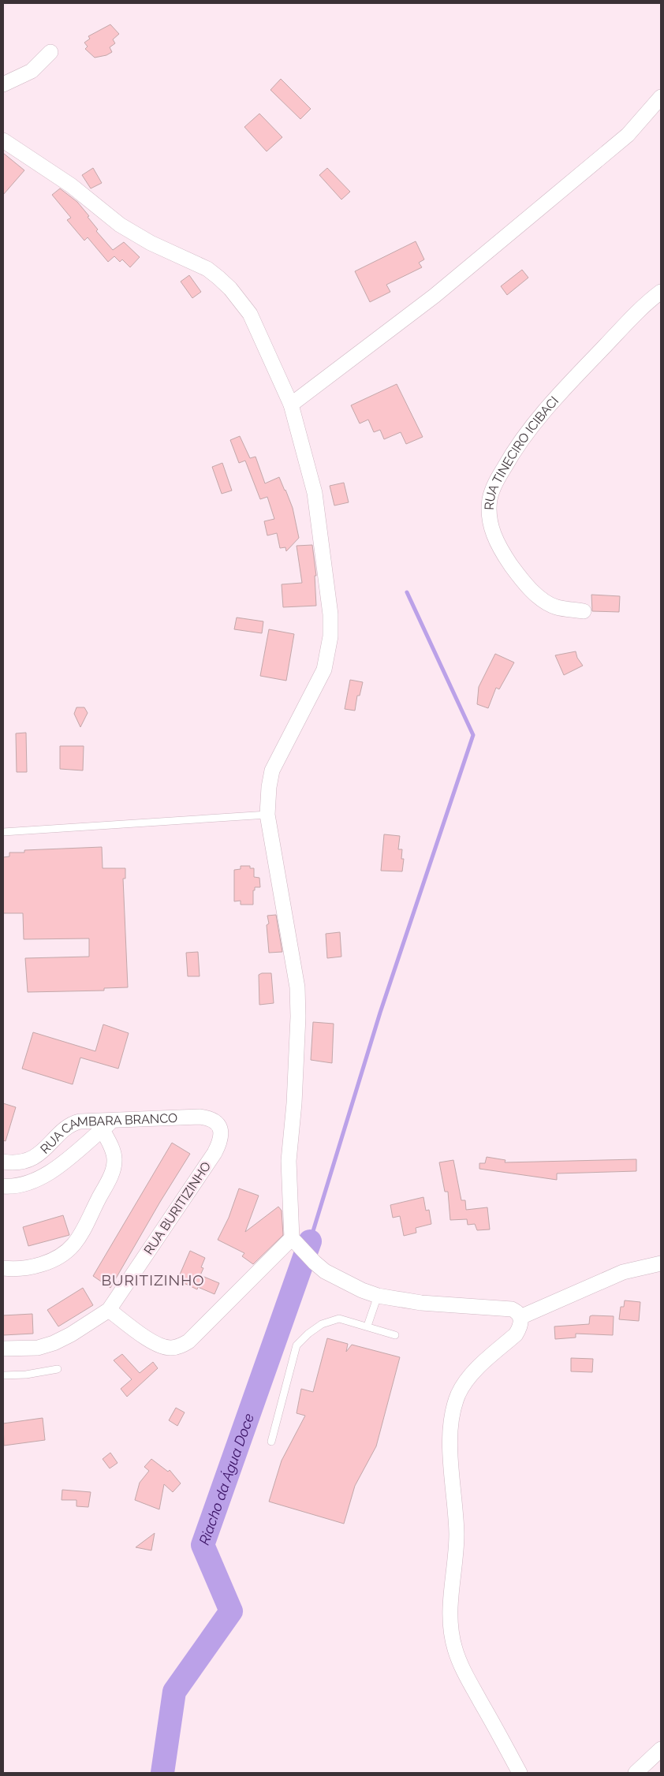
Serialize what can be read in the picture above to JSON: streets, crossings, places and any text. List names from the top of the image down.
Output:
{
  "streets": {
    "street": ["RUA TINECIRO ICIBACI", "RUA CAMBARA BRANCO", "RUA BURITIZINHO"]
  },
  "crossings": [
    ["RUA CAMBARA BRANCO", "RUA BURITIZINHO"]
  ],
  "districts": ["BURITIZINHO"],
  "water": ["Riacho da Água Doce"]
}
